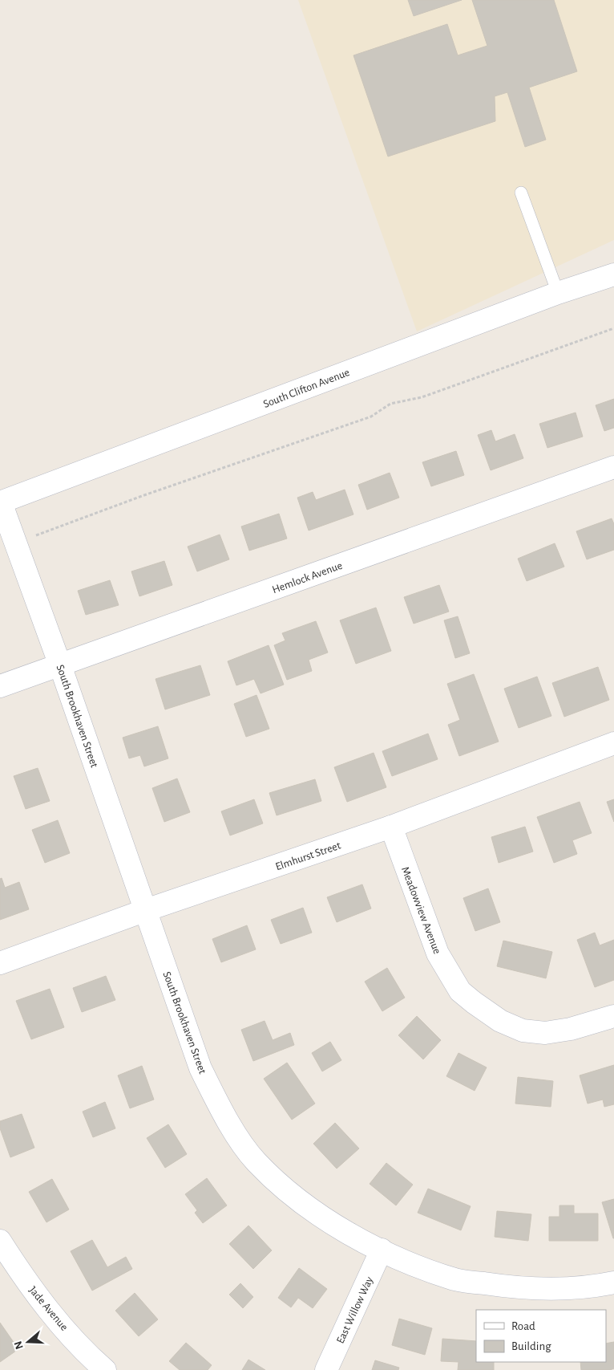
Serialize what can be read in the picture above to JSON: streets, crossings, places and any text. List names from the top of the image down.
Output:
{
  "streets": {
    "street": [
      "South Clifton Avenue",
      "Hemlock Avenue",
      "South Brookhaven Street",
      "Elmhurst Street",
      "Meadowview Avenue",
      "Jade Avenue",
      "East Willow Way"
    ]
  },
  "crossings": [
    ["South Clifton Avenue", "South Brookhaven Street"],
    ["Hemlock Avenue", "South Brookhaven Street"],
    ["South Brookhaven Street", "Elmhurst Street"],
    ["South Brookhaven Street", "East Willow Way"],
    ["Elmhurst Street", "Meadowview Avenue"]
  ],
  "legend": ["Road", "Building"],
  "north": "left"
}
